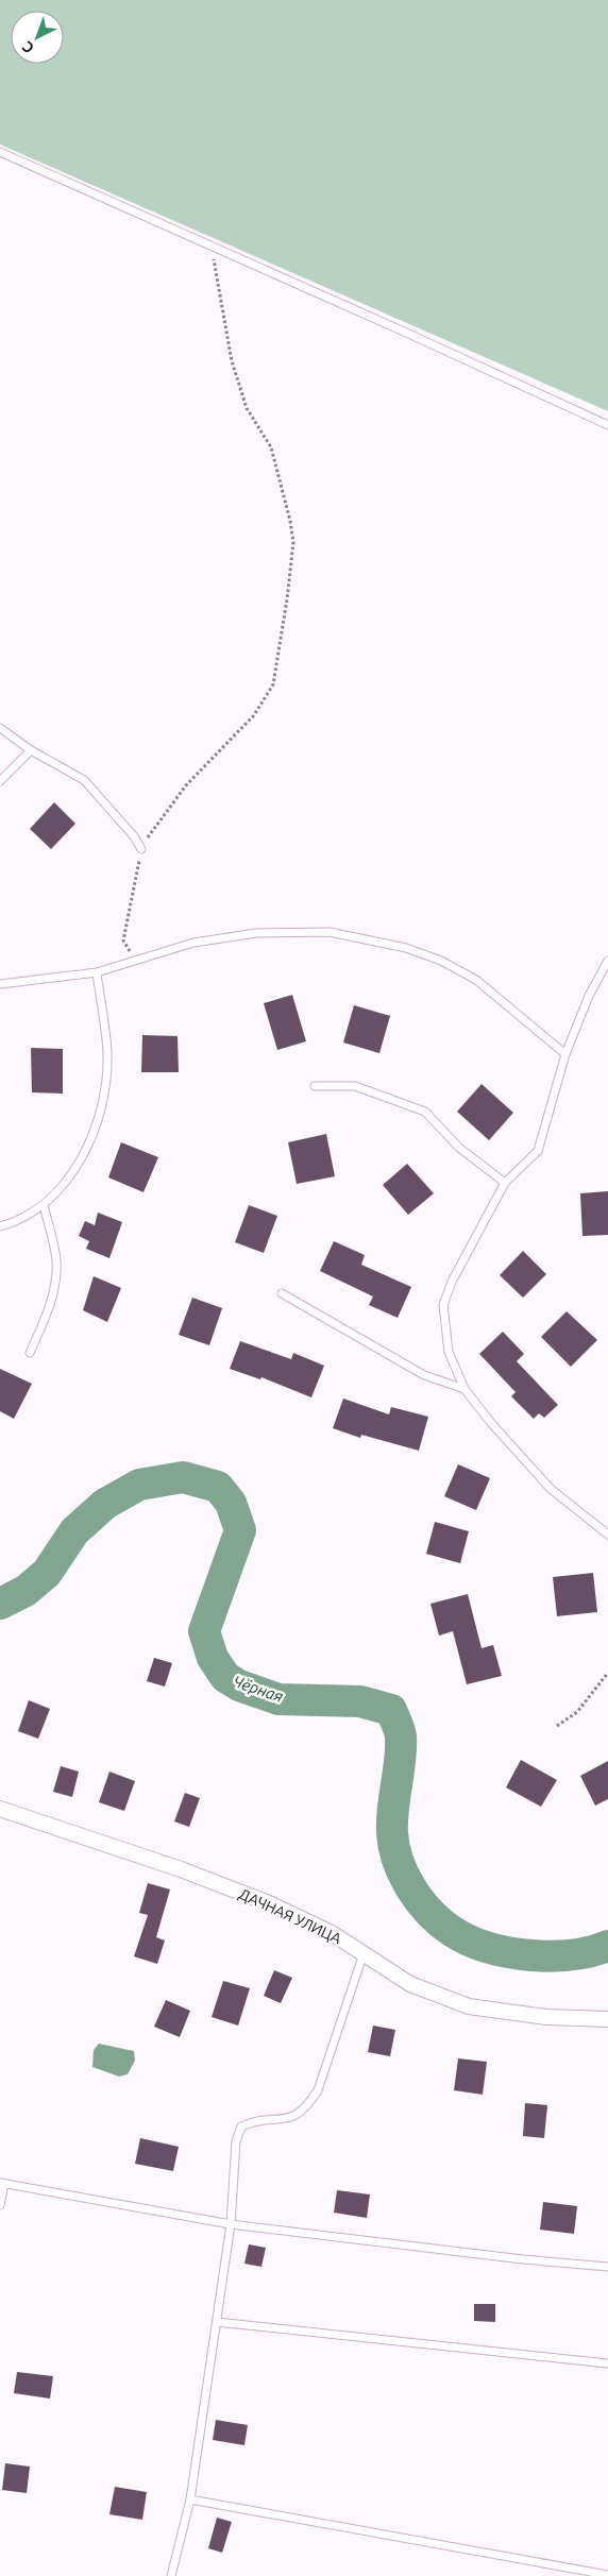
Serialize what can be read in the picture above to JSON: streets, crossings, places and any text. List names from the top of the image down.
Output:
{
  "streets": {
    "street": ["ДАЧНАЯ УЛИЦА"]
  },
  "water": ["Чёрная"],
  "north": "bottom left"
}
